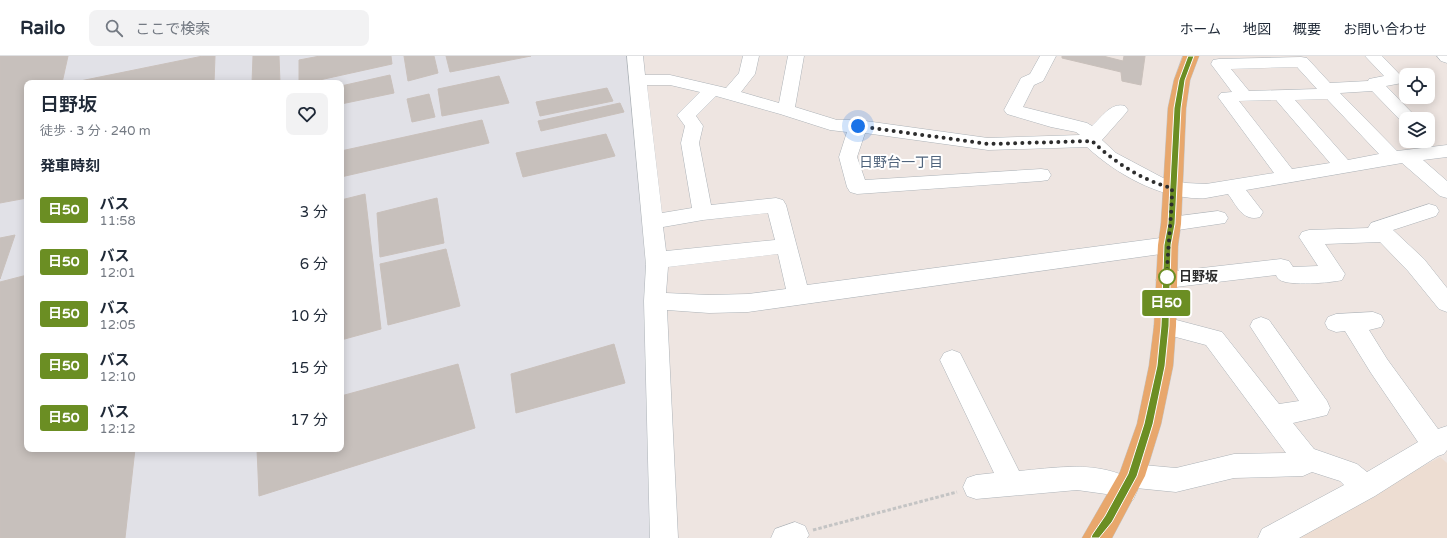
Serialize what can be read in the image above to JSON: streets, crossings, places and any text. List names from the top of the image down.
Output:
{
  "districts": ["日野台一丁目"],
  "places": ["日野坂"],
  "lines": ["bus line 日50"],
  "page": {
    "header": "Railo",
    "search": "ここで検索",
    "nav": [
      "ホーム",
      "地図",
      "概要",
      "お問い合わせ"
    ],
    "on_map": "日50",
    "heading": [
      ["日野坂", "徒歩 · 3 分 · 240 m"],
      "発車時刻"
    ],
    "list": [
      {
        "mark": "日50",
        "name": "バス",
        "note": "11:58",
        "value": "3 分"
      },
      {
        "mark": "日50",
        "name": "バス",
        "note": "12:01",
        "value": "6 分"
      },
      {
        "mark": "日50",
        "name": "バス",
        "note": "12:05",
        "value": "10 分"
      },
      {
        "mark": "日50",
        "name": "バス",
        "note": "12:10",
        "value": "15 分"
      },
      {
        "mark": "日50",
        "name": "バス",
        "note": "12:12",
        "value": "17 分"
      }
    ]
  }
}
